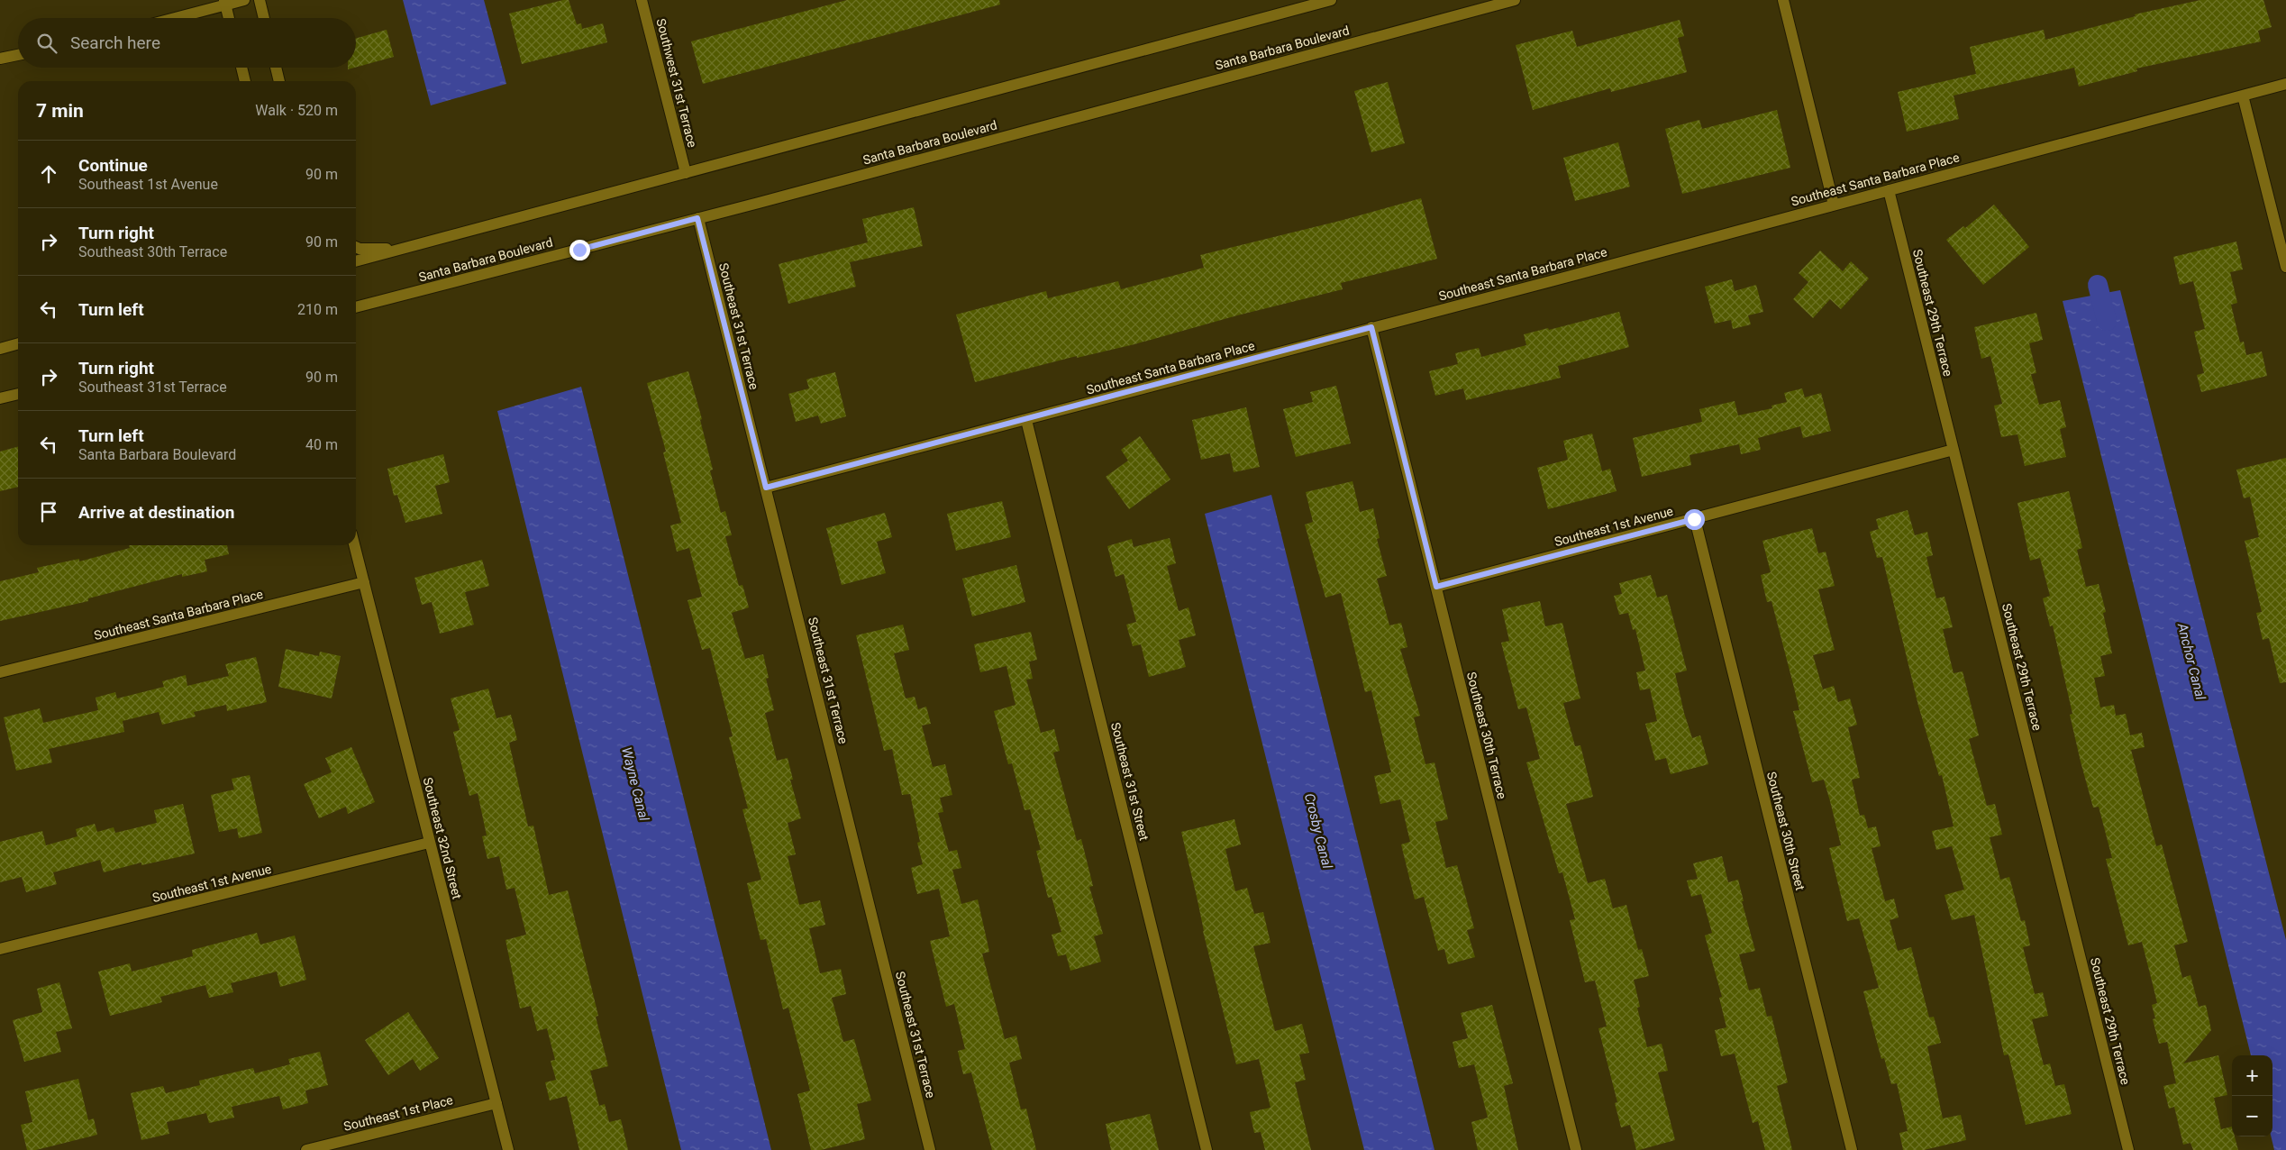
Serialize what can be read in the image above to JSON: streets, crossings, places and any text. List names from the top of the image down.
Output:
{
  "streets": {
    "street": [
      "Santa Barbara Boulevard",
      "Southwest 31st Terrace",
      "Southeast Santa Barbara Place",
      "Southeast 29th Terrace",
      "Southeast 31st Terrace",
      "Southeast 1st Avenue",
      "Southeast 30th Terrace",
      "Southeast 31st Street",
      "Southeast 30th Street",
      "Southeast 32nd Street",
      "Southeast 1st Place"
    ]
  },
  "crossings": [
    ["Santa Barbara Boulevard", "Southeast 31st Terrace"],
    ["Southeast Santa Barbara Place", "Southeast 29th Terrace"],
    ["Southeast Santa Barbara Place", "Southeast 31st Terrace"],
    ["Southeast Santa Barbara Place", "Southeast 30th Terrace"],
    ["Southeast Santa Barbara Place", "Southeast 31st Street"],
    ["Southeast Santa Barbara Place", "Southeast 32nd Street"],
    ["Southeast 29th Terrace", "Southeast 1st Avenue"],
    ["Southeast 1st Avenue", "Southeast 30th Terrace"],
    ["Southeast 1st Avenue", "Southeast 30th Street"],
    ["Southeast 1st Avenue", "Southeast 32nd Street"],
    ["Southeast 32nd Street", "Southeast 1st Place"]
  ],
  "water": ["Anchor Canal", "Wayne Canal", "Crosby Canal"],
  "page": {
    "search": "Search here",
    "heading": ["7 min", "Walk · 520 m"],
    "list": [
      ["Continue", "Southeast 1st Avenue", "90 m"],
      ["Turn right", "Southeast 30th Terrace", "90 m"],
      ["Turn left", "210 m"],
      ["Turn right", "Southeast 31st Terrace", "90 m"],
      ["Turn left", "Santa Barbara Boulevard", "40 m"],
      "Arrive at destination"
    ],
    "map_buttons": ["+", "−"]
  }
}
